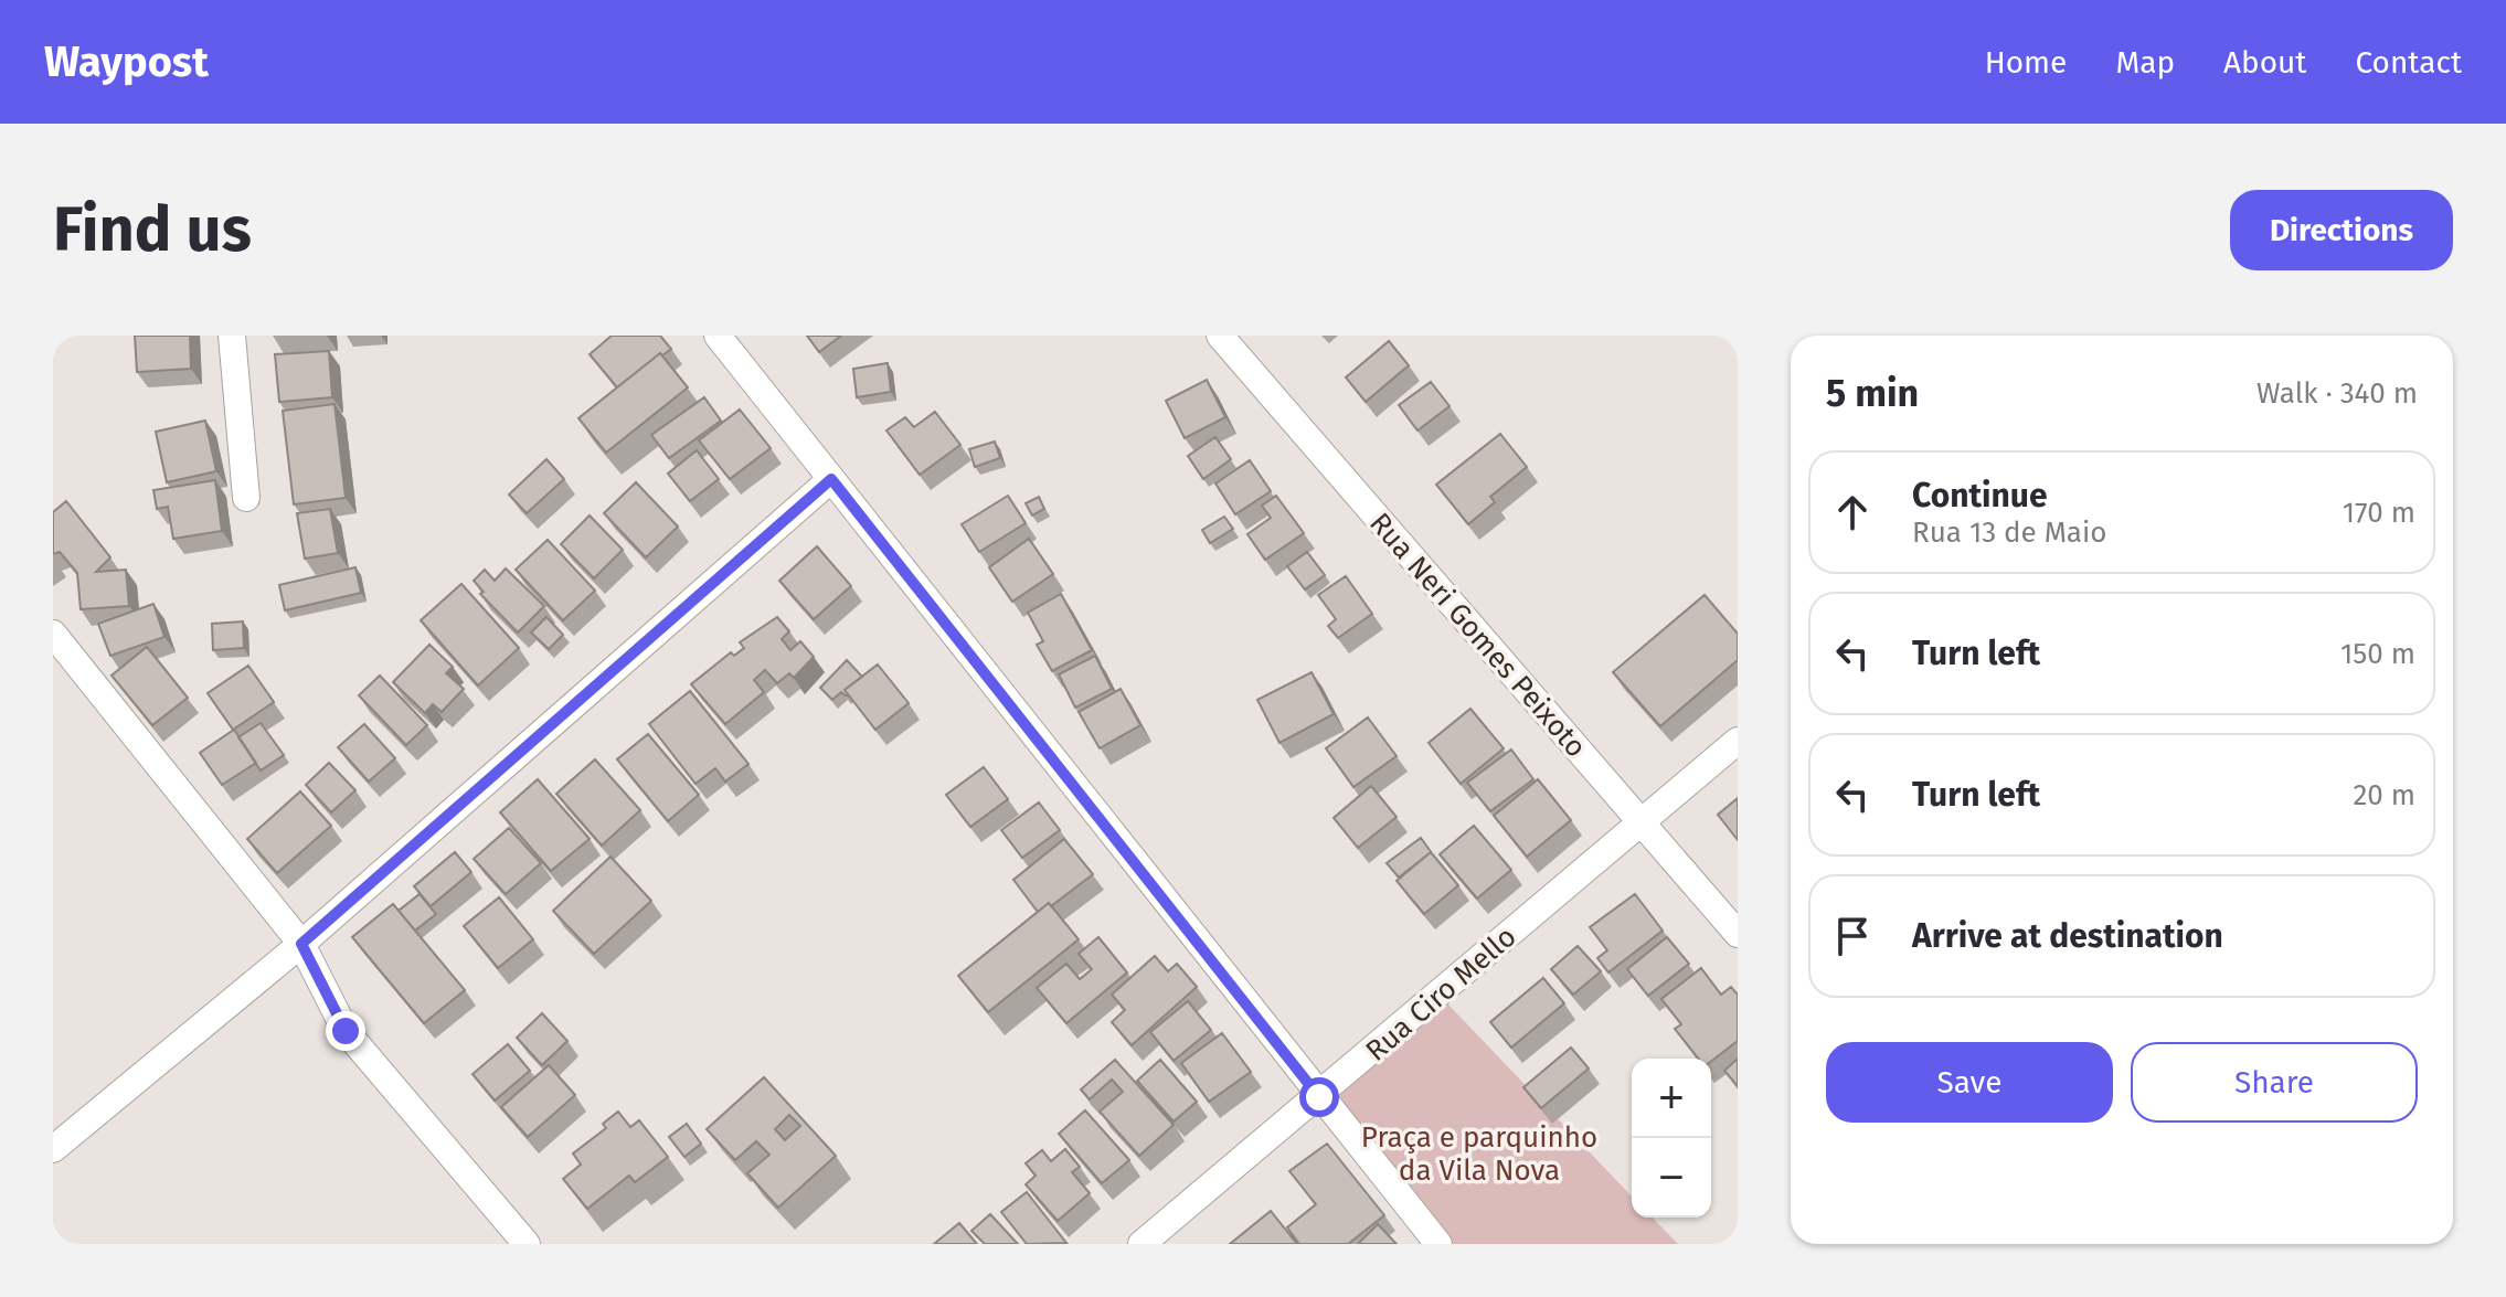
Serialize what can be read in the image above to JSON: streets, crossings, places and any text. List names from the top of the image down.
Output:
{
  "streets": {
    "street": ["Rua Neri Gomes Peixoto", "Rua Ciro Mello"]
  },
  "crossings": [
    ["Rua Neri Gomes Peixoto", "Rua Ciro Mello"]
  ],
  "parks": ["Praça e parquinho da Vila Nova"],
  "page": {
    "header": "Waypost",
    "nav": [
      "Home",
      "Map",
      "About",
      "Contact"
    ],
    "buttons": [
      "Directions",
      ["Save", "Share"]
    ],
    "title": "Find us",
    "heading": ["5 min", "Walk · 340 m"],
    "list": [
      ["Continue", "Rua 13 de Maio", "170 m"],
      ["Turn left", "150 m"],
      ["Turn left", "20 m"],
      "Arrive at destination"
    ],
    "map_buttons": ["+", "−"]
  }
}
